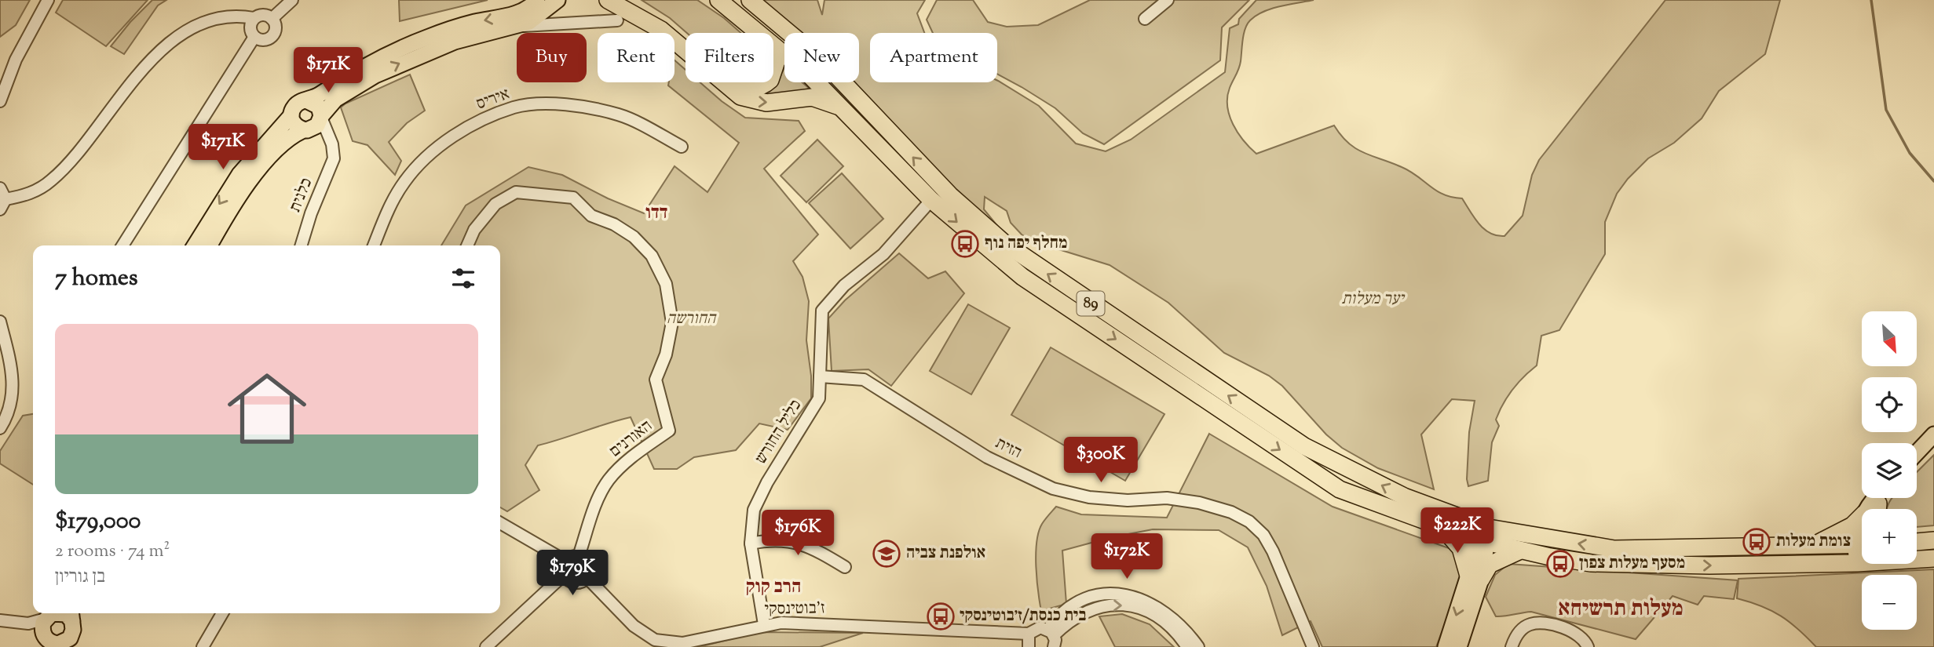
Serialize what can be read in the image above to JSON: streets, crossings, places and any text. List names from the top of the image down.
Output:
{
  "streets": {
    "highway": ["89"],
    "street": [
      "איריס",
      "כלנית",
      "כליל החורש",
      "האורנים",
      "הזית",
      "ז'בוטינסקי"
    ]
  },
  "crossings": [
    ["89", "כליל החורש"],
    ["כליל החורש", "הזית"],
    ["כליל החורש", "ז'בוטינסקי"],
    ["האורנים", "ז'בוטינסקי"]
  ],
  "districts": ["דדו", "הרב קוק", "מעלות תרשיחא"],
  "parks": ["יער מעלות", "החורשה"],
  "places": {
    "bus stop": [
      "מחלף יפה נוף",
      "צומת מעלות",
      "מסעף מעלות צפון",
      "בית כנסת/ז׳בוטינסקי"
    ],
    "school or university": ["אולפנת צביה"]
  },
  "north": "bottom right",
  "page": {
    "chip": [
      "Buy",
      "Rent",
      "Filters",
      "New",
      "Apartment"
    ],
    "price": [
      "$171K",
      "$171K",
      "$300K",
      "$222K",
      "$176K",
      "$172K",
      "$179K"
    ],
    "heading": "7 homes",
    "map_buttons": ["+", "−"],
    "list": [
      {
        "name": "$179,000",
        "note": "2 rooms · 74 m² · בן גוריון"
      }
    ]
  }
}
